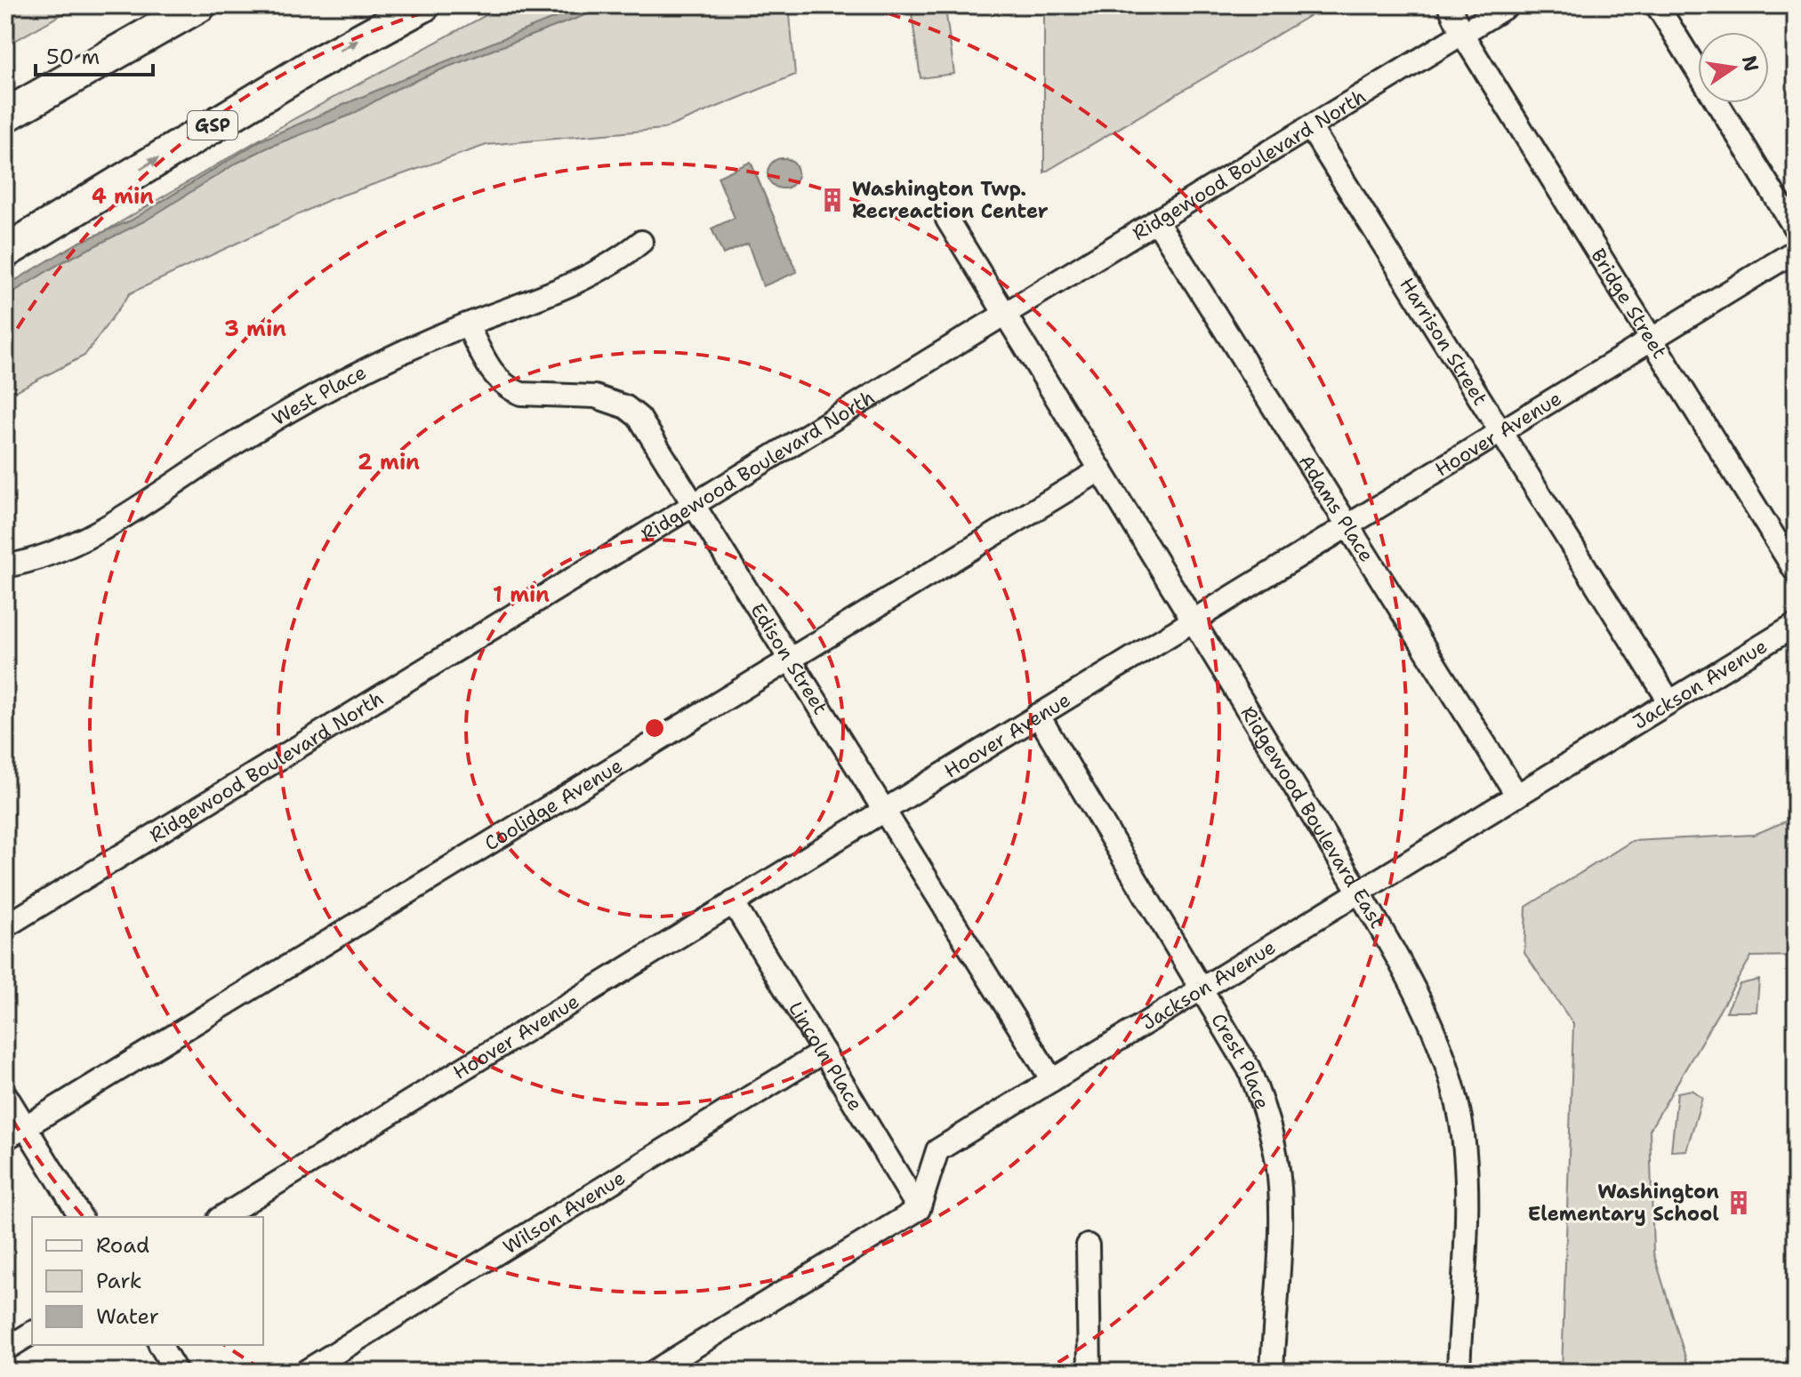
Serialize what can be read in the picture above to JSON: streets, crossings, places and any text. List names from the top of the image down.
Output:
{
  "streets": {
    "highway": ["GSP"],
    "street": [
      "Ridgewood Boulevard North",
      "Bridge Street",
      "Harrison Street",
      "West Place",
      "Hoover Avenue",
      "Adams Place",
      "Edison Street",
      "Jackson Avenue",
      "Coolidge Avenue",
      "Ridgewood Boulevard East",
      "Lincoln Place",
      "Crest Place",
      "Wilson Avenue"
    ]
  },
  "crossings": [
    ["Ridgewood Boulevard North", "Bridge Street"],
    ["Ridgewood Boulevard North", "Harrison Street"],
    ["Ridgewood Boulevard North", "Adams Place"],
    ["Ridgewood Boulevard North", "Edison Street"],
    ["Ridgewood Boulevard North", "Ridgewood Boulevard East"],
    ["Bridge Street", "Hoover Avenue"],
    ["Harrison Street", "Hoover Avenue"],
    ["Harrison Street", "Jackson Avenue"],
    ["West Place", "Edison Street"],
    ["Hoover Avenue", "Adams Place"],
    ["Hoover Avenue", "Edison Street"],
    ["Hoover Avenue", "Ridgewood Boulevard East"],
    ["Hoover Avenue", "Lincoln Place"],
    ["Hoover Avenue", "Crest Place"],
    ["Adams Place", "Jackson Avenue"],
    ["Edison Street", "Jackson Avenue"],
    ["Edison Street", "Coolidge Avenue"],
    ["Jackson Avenue", "Ridgewood Boulevard East"],
    ["Jackson Avenue", "Lincoln Place"],
    ["Jackson Avenue", "Crest Place"],
    ["Coolidge Avenue", "Ridgewood Boulevard East"],
    ["Lincoln Place", "Wilson Avenue"]
  ],
  "places": {
    "building": ["Washington Twp. Recreaction Center", "Washington Elementary School"]
  },
  "legend": ["Road", "Park", "Water"],
  "scale_bar": "50 m",
  "north": "right",
  "rings": [
    "4 min",
    "3 min",
    "2 min",
    "1 min"
  ]
}
